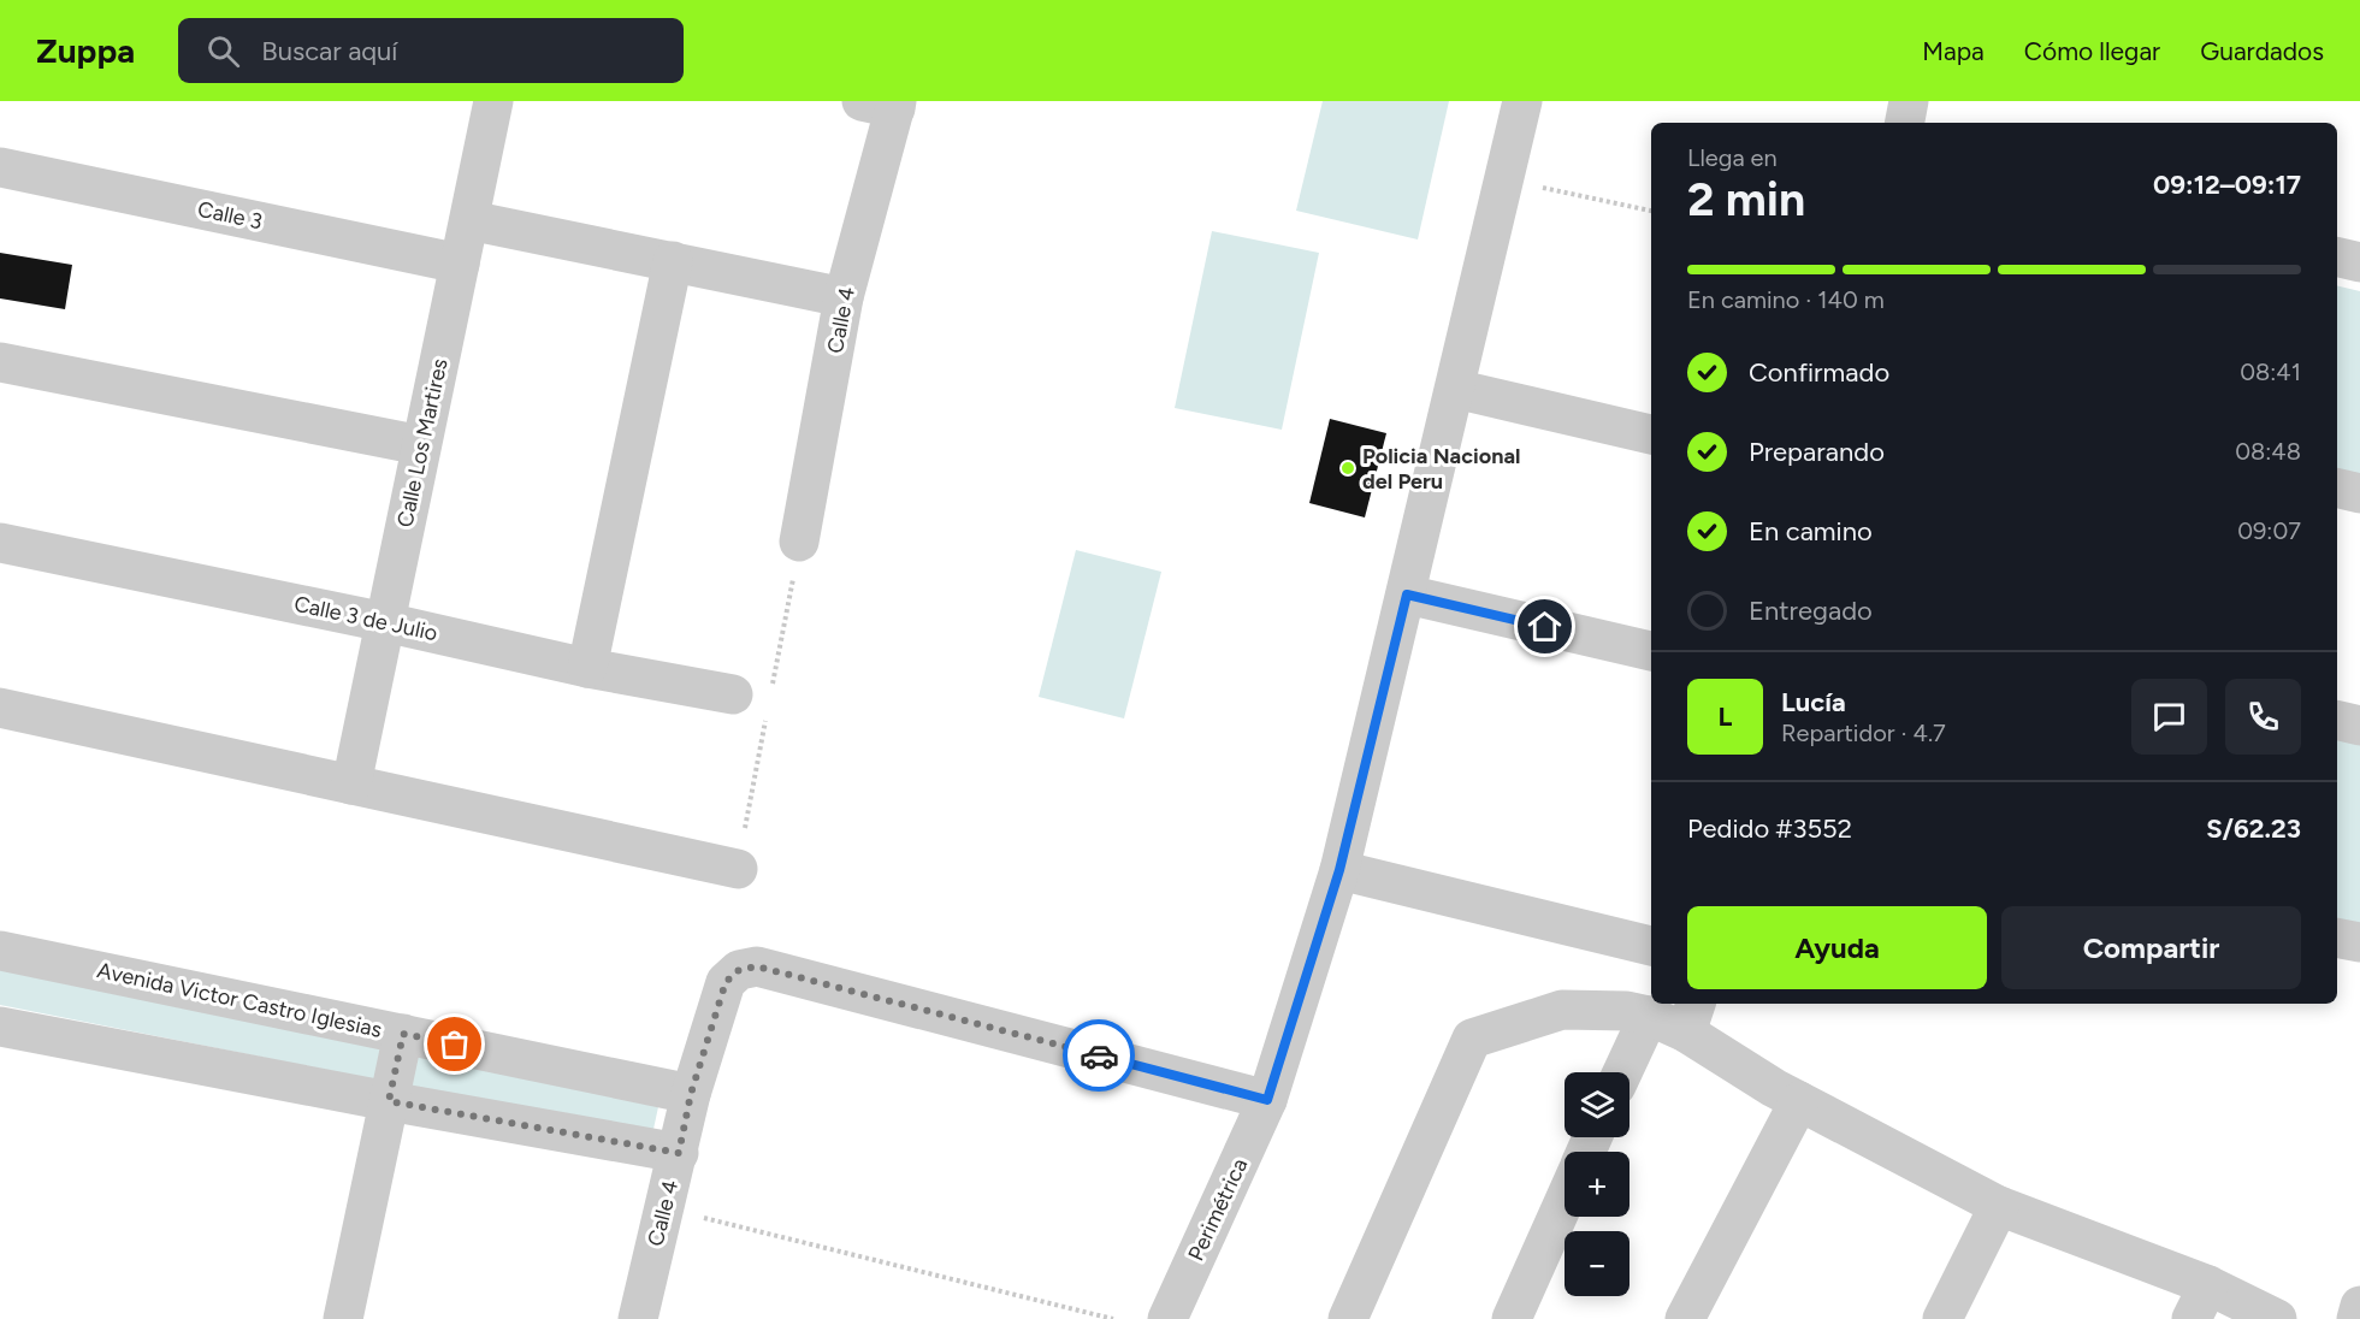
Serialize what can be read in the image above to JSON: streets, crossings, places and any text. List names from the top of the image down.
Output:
{
  "streets": {
    "street": [
      "Calle 3",
      "Calle 4",
      "Calle Los Martires",
      "Calle 3 de Julio",
      "Avenida Victor Castro Iglesias",
      "Perimétrica"
    ]
  },
  "crossings": [
    ["Calle 3", "Calle Los Martires"],
    ["Calle 4", "Avenida Victor Castro Iglesias"],
    ["Calle 4", "Perimétrica"],
    ["Calle Los Martires", "Calle 3 de Julio"]
  ],
  "places": ["Policia Nacional del Peru"],
  "page": {
    "header": "Zuppa",
    "search": "Buscar aquí",
    "nav": ["Mapa", "Cómo llegar", "Guardados"],
    "heading": ["2 min", "Llega en", "09:12–09:17"],
    "panel": [
      "Lucía",
      "Repartidor · 4.7",
      "Pedido #3552",
      "S/62.23"
    ],
    "bar": "En camino · 140 m",
    "list": [
      ["Confirmado", "08:41"],
      ["Preparando", "08:48"],
      ["En camino", "09:07"],
      "Entregado"
    ],
    "round": "L",
    "buttons": ["Ayuda", "Compartir"],
    "map_buttons": ["+", "−"]
  }
}
